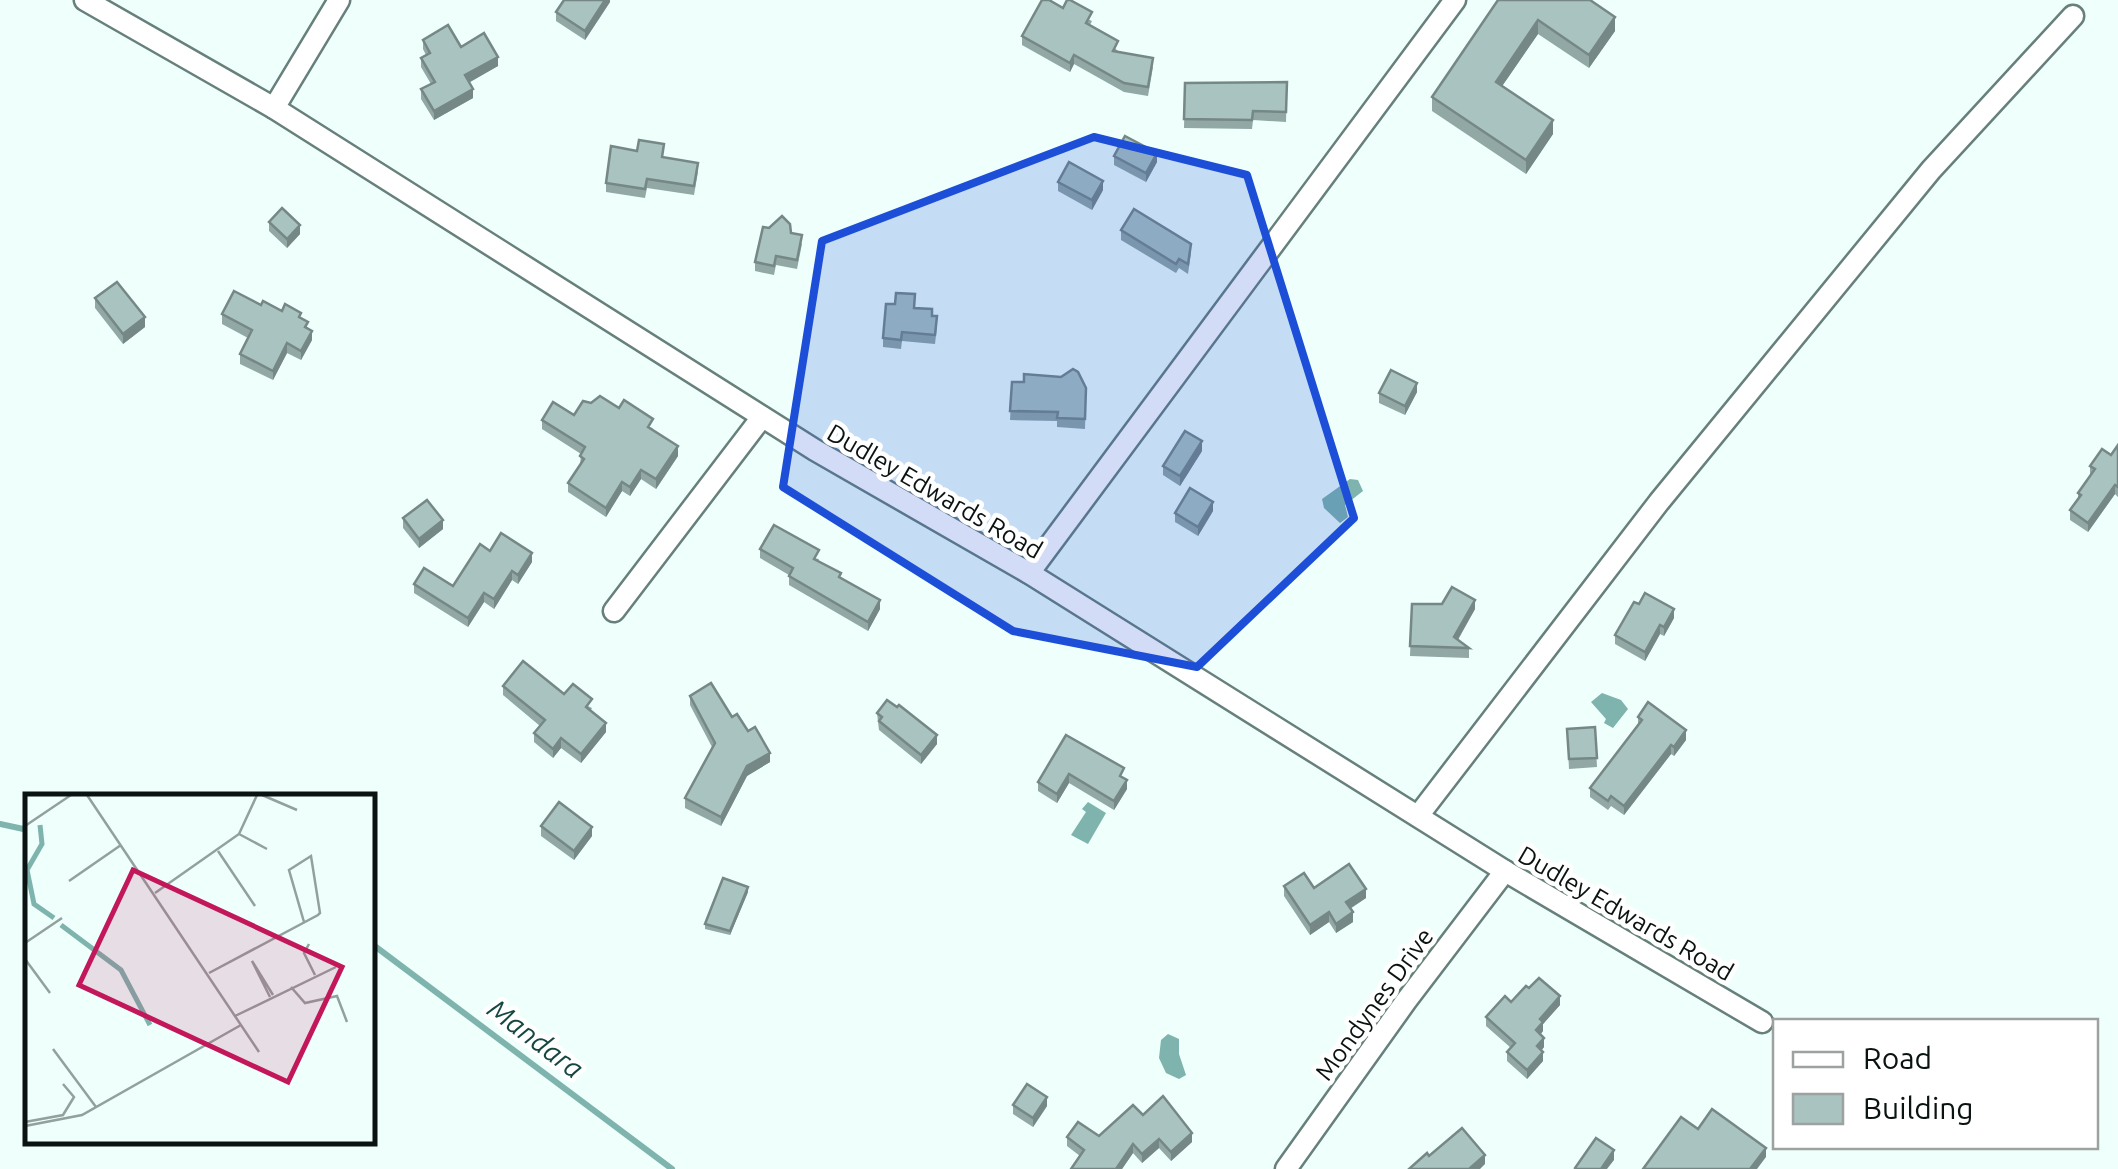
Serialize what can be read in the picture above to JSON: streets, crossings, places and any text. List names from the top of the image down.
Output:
{
  "streets": {
    "street": ["Dudley Edwards Road", "Mondynes Drive"]
  },
  "crossings": [
    ["Dudley Edwards Road", "Mondynes Drive"]
  ],
  "water": ["Mandara"],
  "legend": ["Road", "Building"]
}
